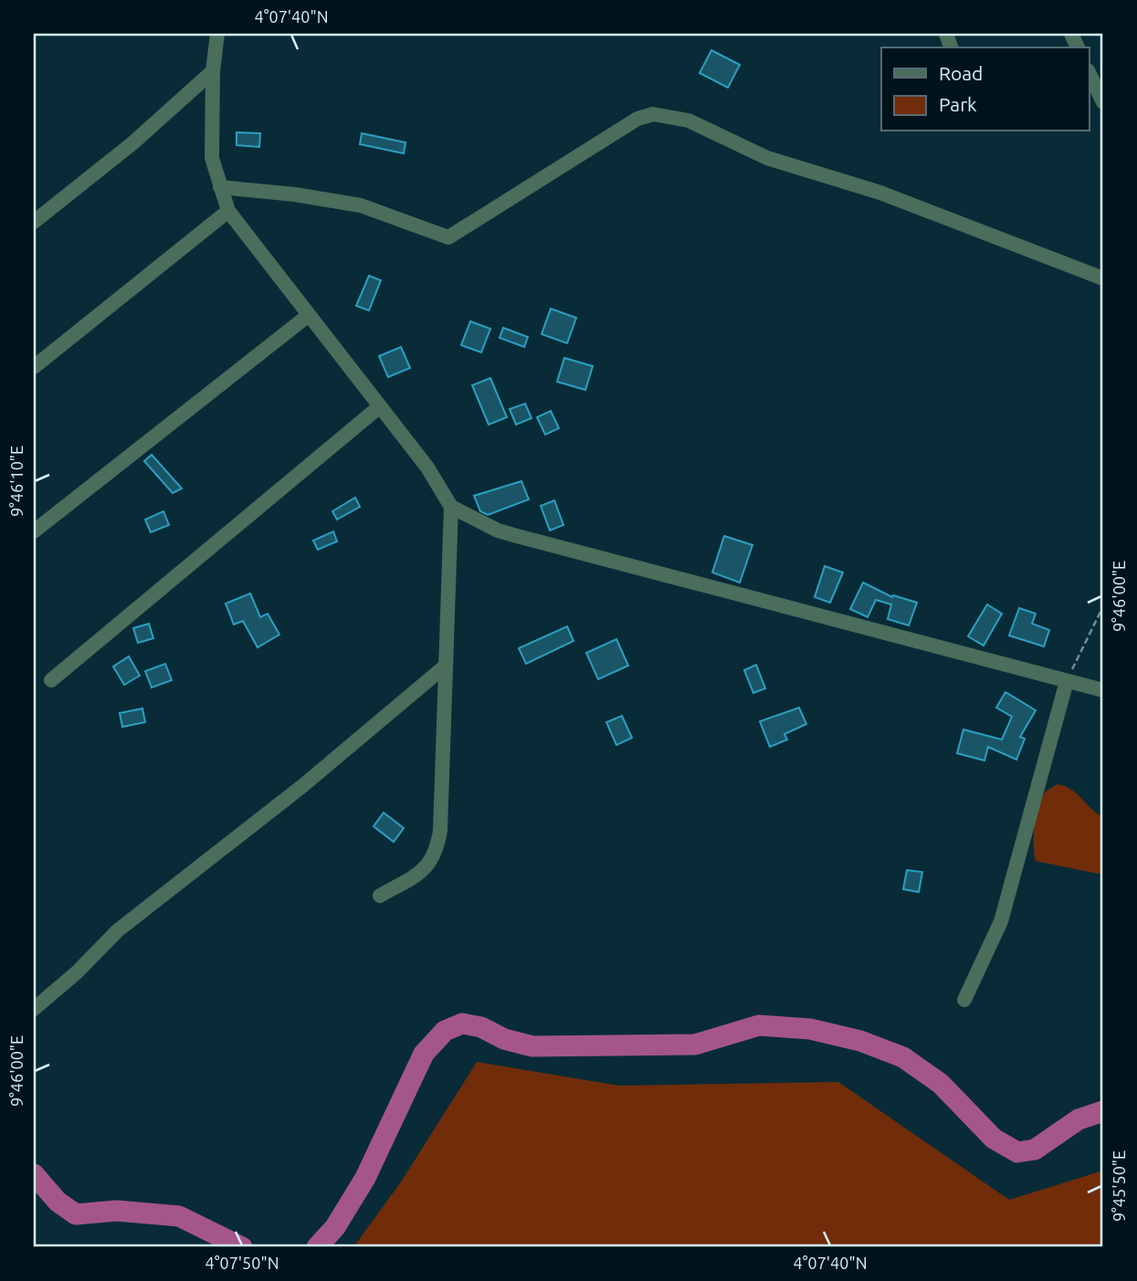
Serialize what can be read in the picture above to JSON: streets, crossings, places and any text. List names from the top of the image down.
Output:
{
  "legend": ["Road", "Park"],
  "coordinates": [
    "4°07'40\"N",
    "9°46'10\"E",
    "9°46'00\"E",
    "9°45'50\"E",
    "4°07'50\"N"
  ]
}
